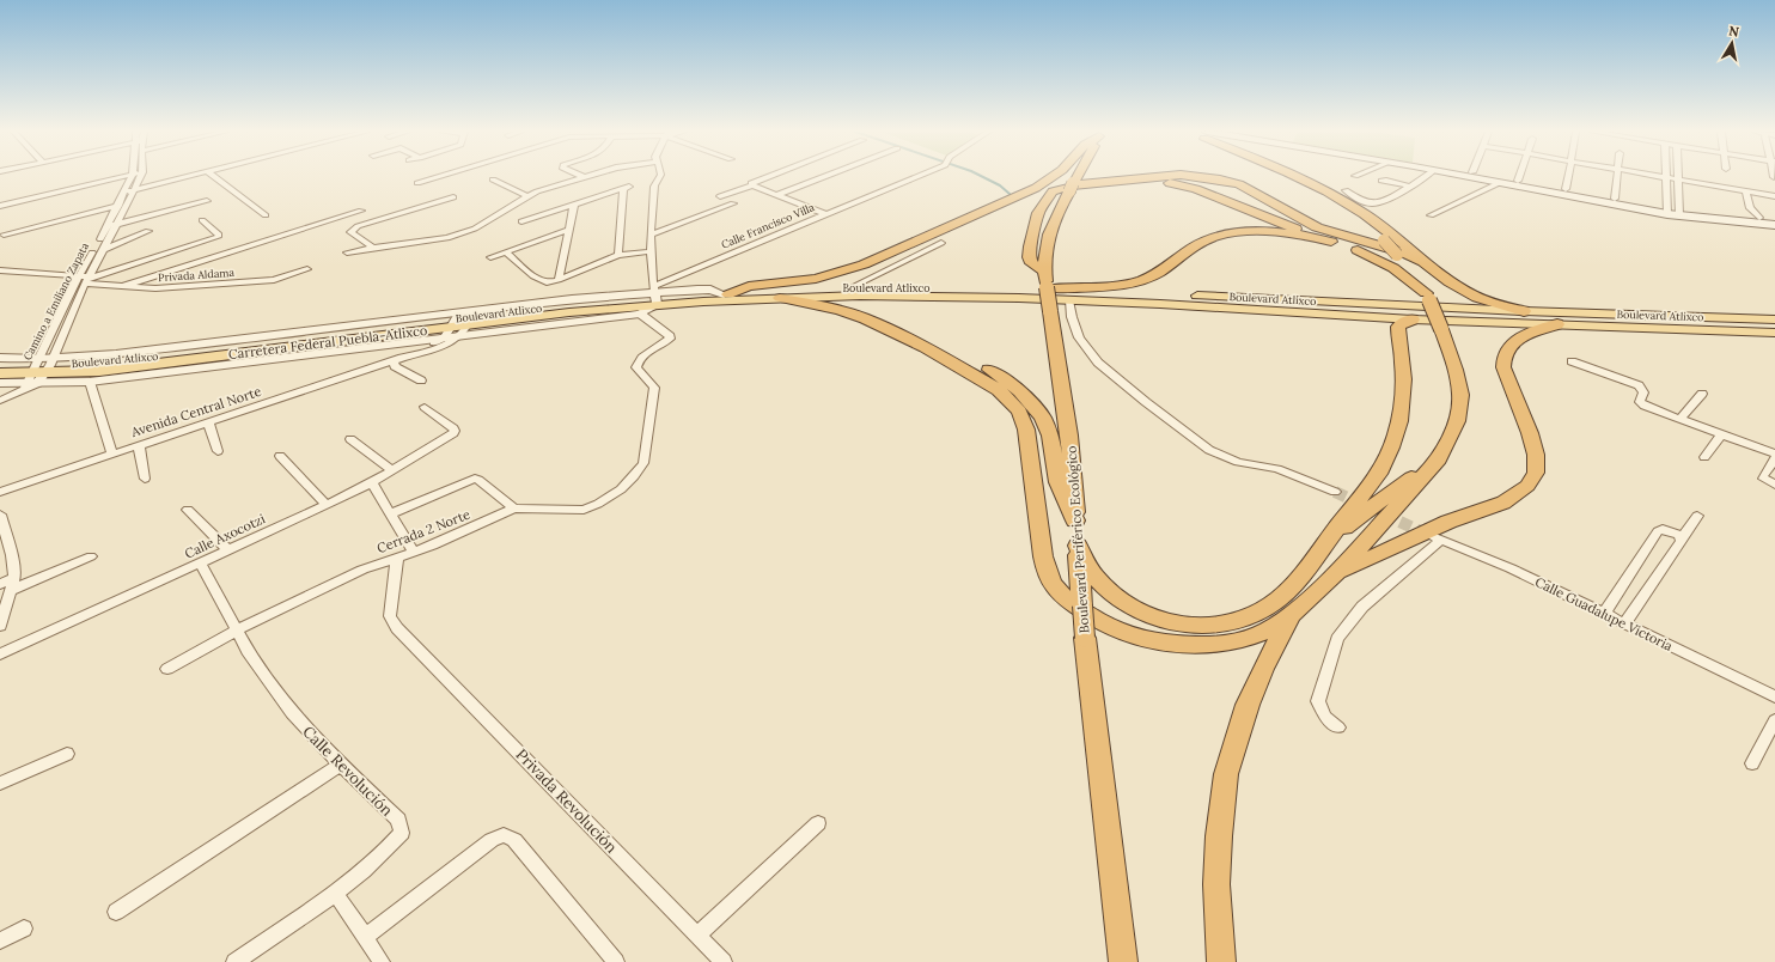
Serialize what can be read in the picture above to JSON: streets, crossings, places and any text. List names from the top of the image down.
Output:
{
  "streets": {
    "highway": ["Boulevard Periférico Ecológico"],
    "main road": ["Boulevard Atlixco", "Carretera Federal Puebla-Atlixco"],
    "street": [
      "Calle Francisco Villa",
      "Privada Aldama",
      "Camino a Emiliano Zapata",
      "Avenida Central Norte",
      "Cerrada 2 Norte",
      "Calle Axocotzi",
      "Calle Guadalupe Victoria",
      "Calle Revolución",
      "Privada Revolución"
    ]
  },
  "crossings": [
    ["Calle Francisco Villa", "Boulevard Atlixco"],
    ["Calle Francisco Villa", "Carretera Federal Puebla-Atlixco"],
    ["Privada Aldama", "Camino a Emiliano Zapata"],
    ["Boulevard Atlixco", "Carretera Federal Puebla-Atlixco"],
    ["Boulevard Atlixco", "Boulevard Periférico Ecológico"],
    ["Camino a Emiliano Zapata", "Carretera Federal Puebla-Atlixco"],
    ["Carretera Federal Puebla-Atlixco", "Avenida Central Norte"],
    ["Cerrada 2 Norte", "Calle Revolución"],
    ["Cerrada 2 Norte", "Privada Revolución"],
    ["Calle Axocotzi", "Calle Revolución"]
  ],
  "north": "top"
}
